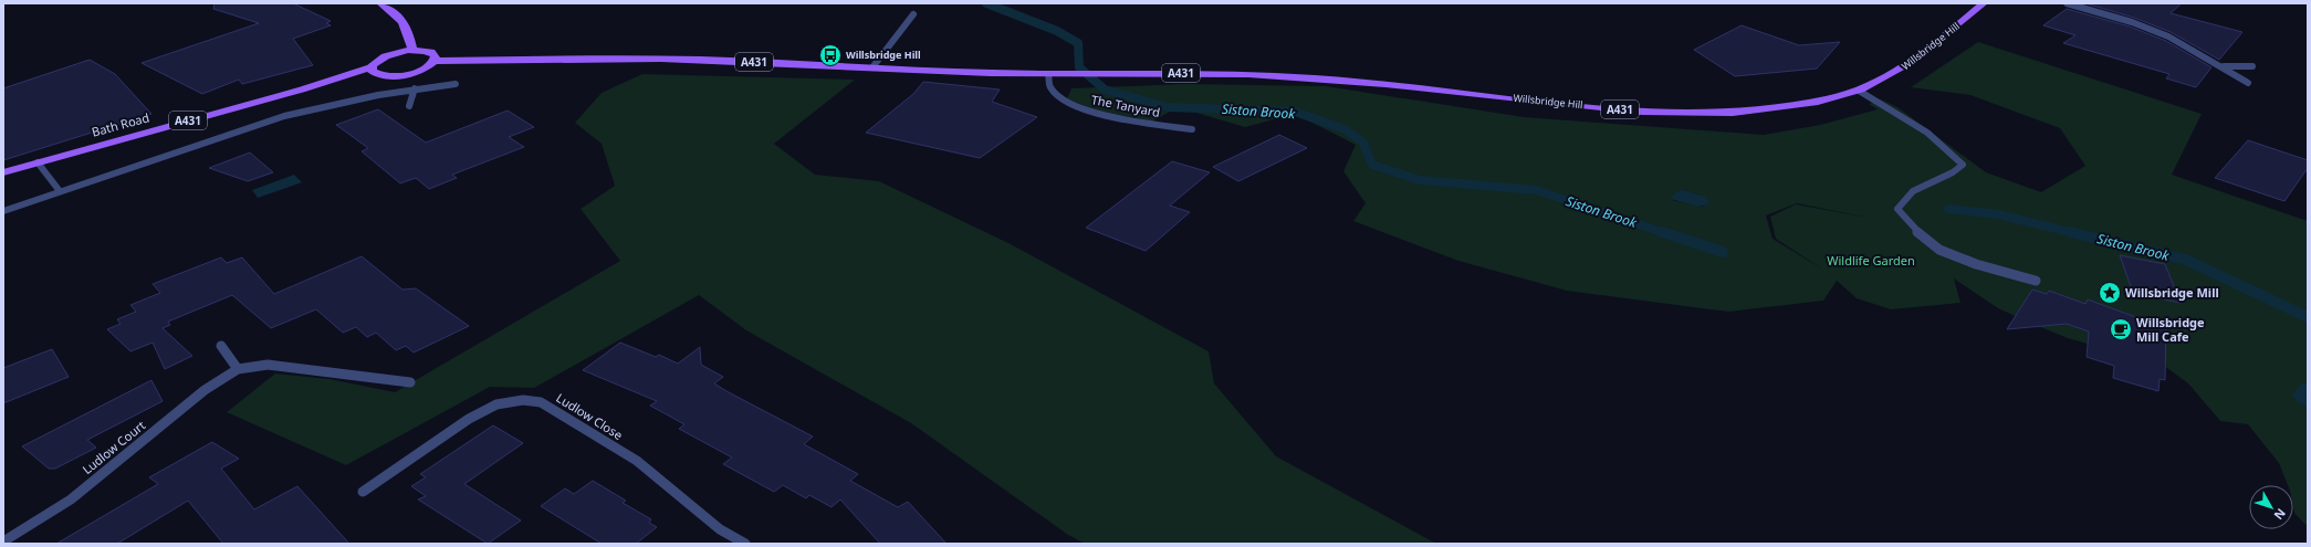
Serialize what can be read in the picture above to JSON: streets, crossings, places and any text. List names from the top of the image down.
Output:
{
  "streets": {
    "main road": ["Willsbridge Hill", "A431", "Bath Road"],
    "street": ["The Tanyard", "Ludlow Close", "Ludlow Court"]
  },
  "crossings": [
    ["Willsbridge Hill", "A431"],
    ["Willsbridge Hill", "The Tanyard"],
    ["A431", "The Tanyard"],
    ["A431", "Bath Road"]
  ],
  "water": ["Siston Brook"],
  "parks": ["Wildlife Garden"],
  "places": {
    "bus stop": ["Willsbridge Hill"],
    "place": ["Willsbridge Mill"],
    "cafe": ["Willsbridge Mill Cafe"]
  },
  "north": "bottom right"
}
